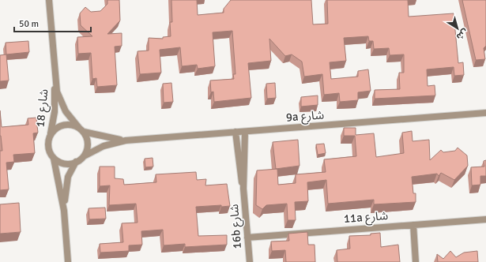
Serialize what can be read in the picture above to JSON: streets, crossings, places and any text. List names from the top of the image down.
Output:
{
  "streets": {
    "street": [
      "شارع 18",
      "9a شارع",
      "11a شارع",
      "16b شارع"
    ]
  },
  "crossings": [
    ["شارع 18", "9a شارع"],
    ["9a شارع", "16b شارع"],
    ["11a شارع", "16b شارع"]
  ],
  "scale_bar": "50 m",
  "north": "bottom right"
}
